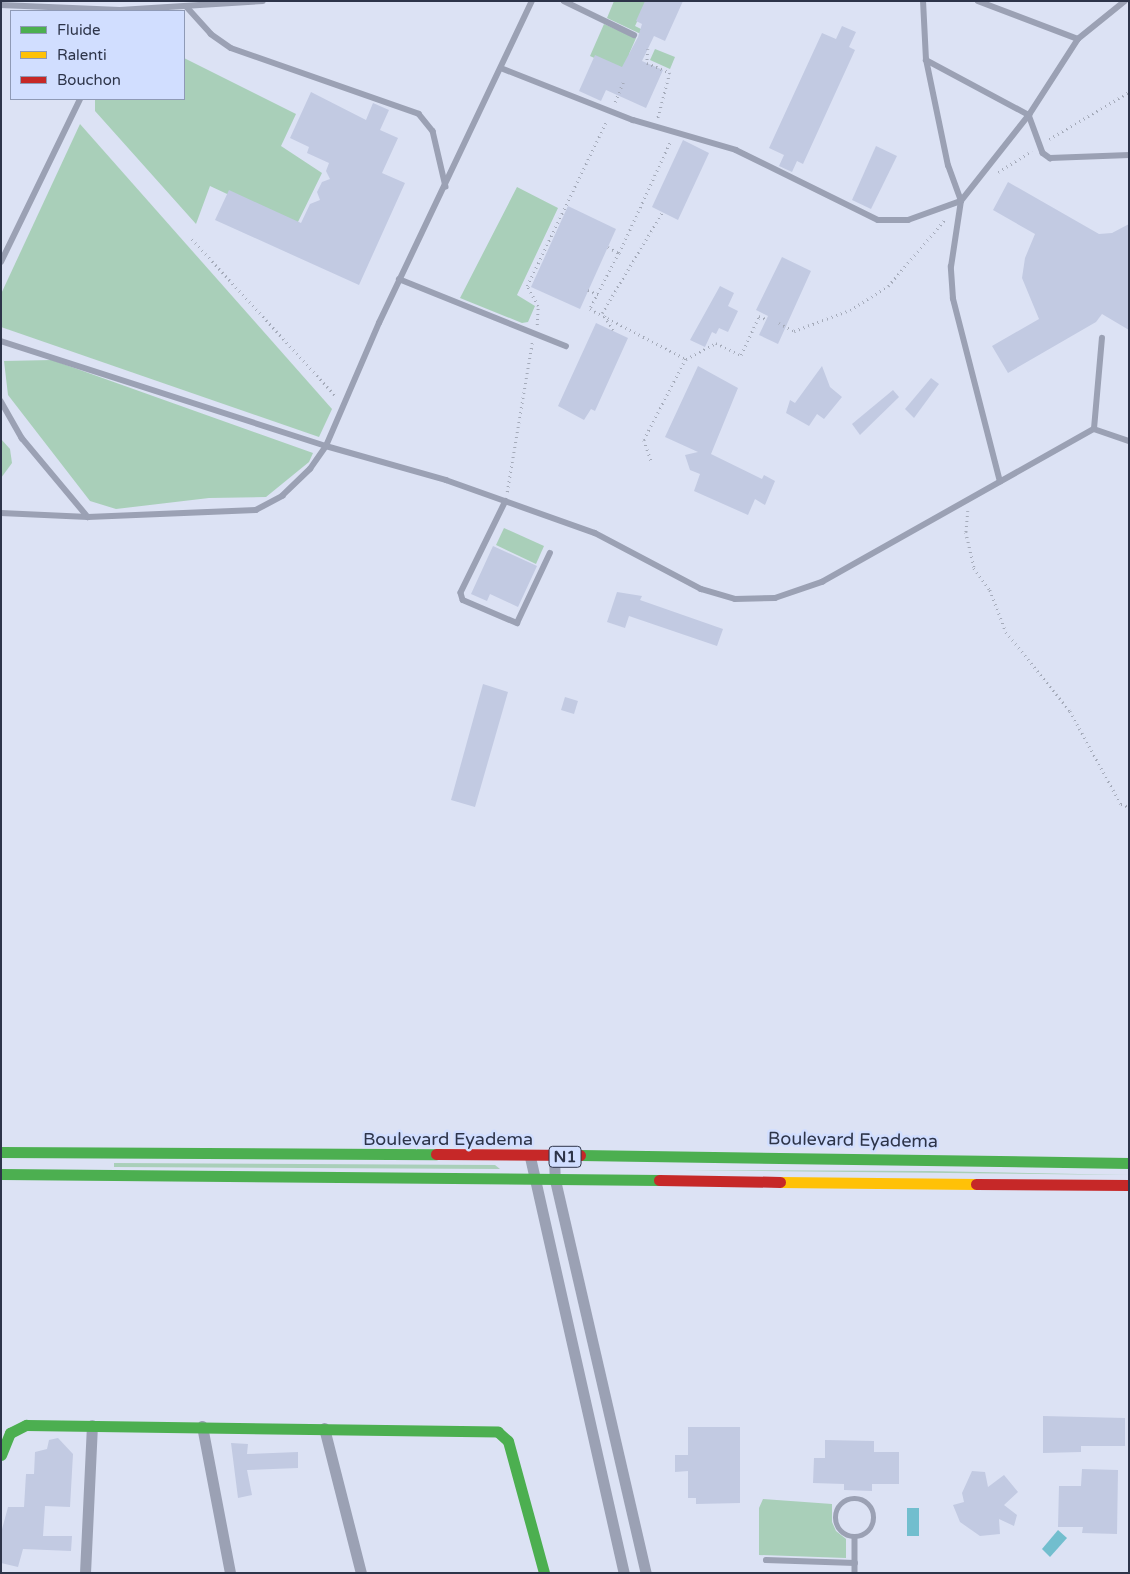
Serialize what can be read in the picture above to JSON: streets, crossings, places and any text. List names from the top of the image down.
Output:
{
  "streets": {
    "main road": ["Boulevard Eyadema", "N1"]
  },
  "crossings": [
    ["Boulevard Eyadema", "N1"]
  ],
  "legend": ["Fluide", "Ralenti", "Bouchon"]
}
